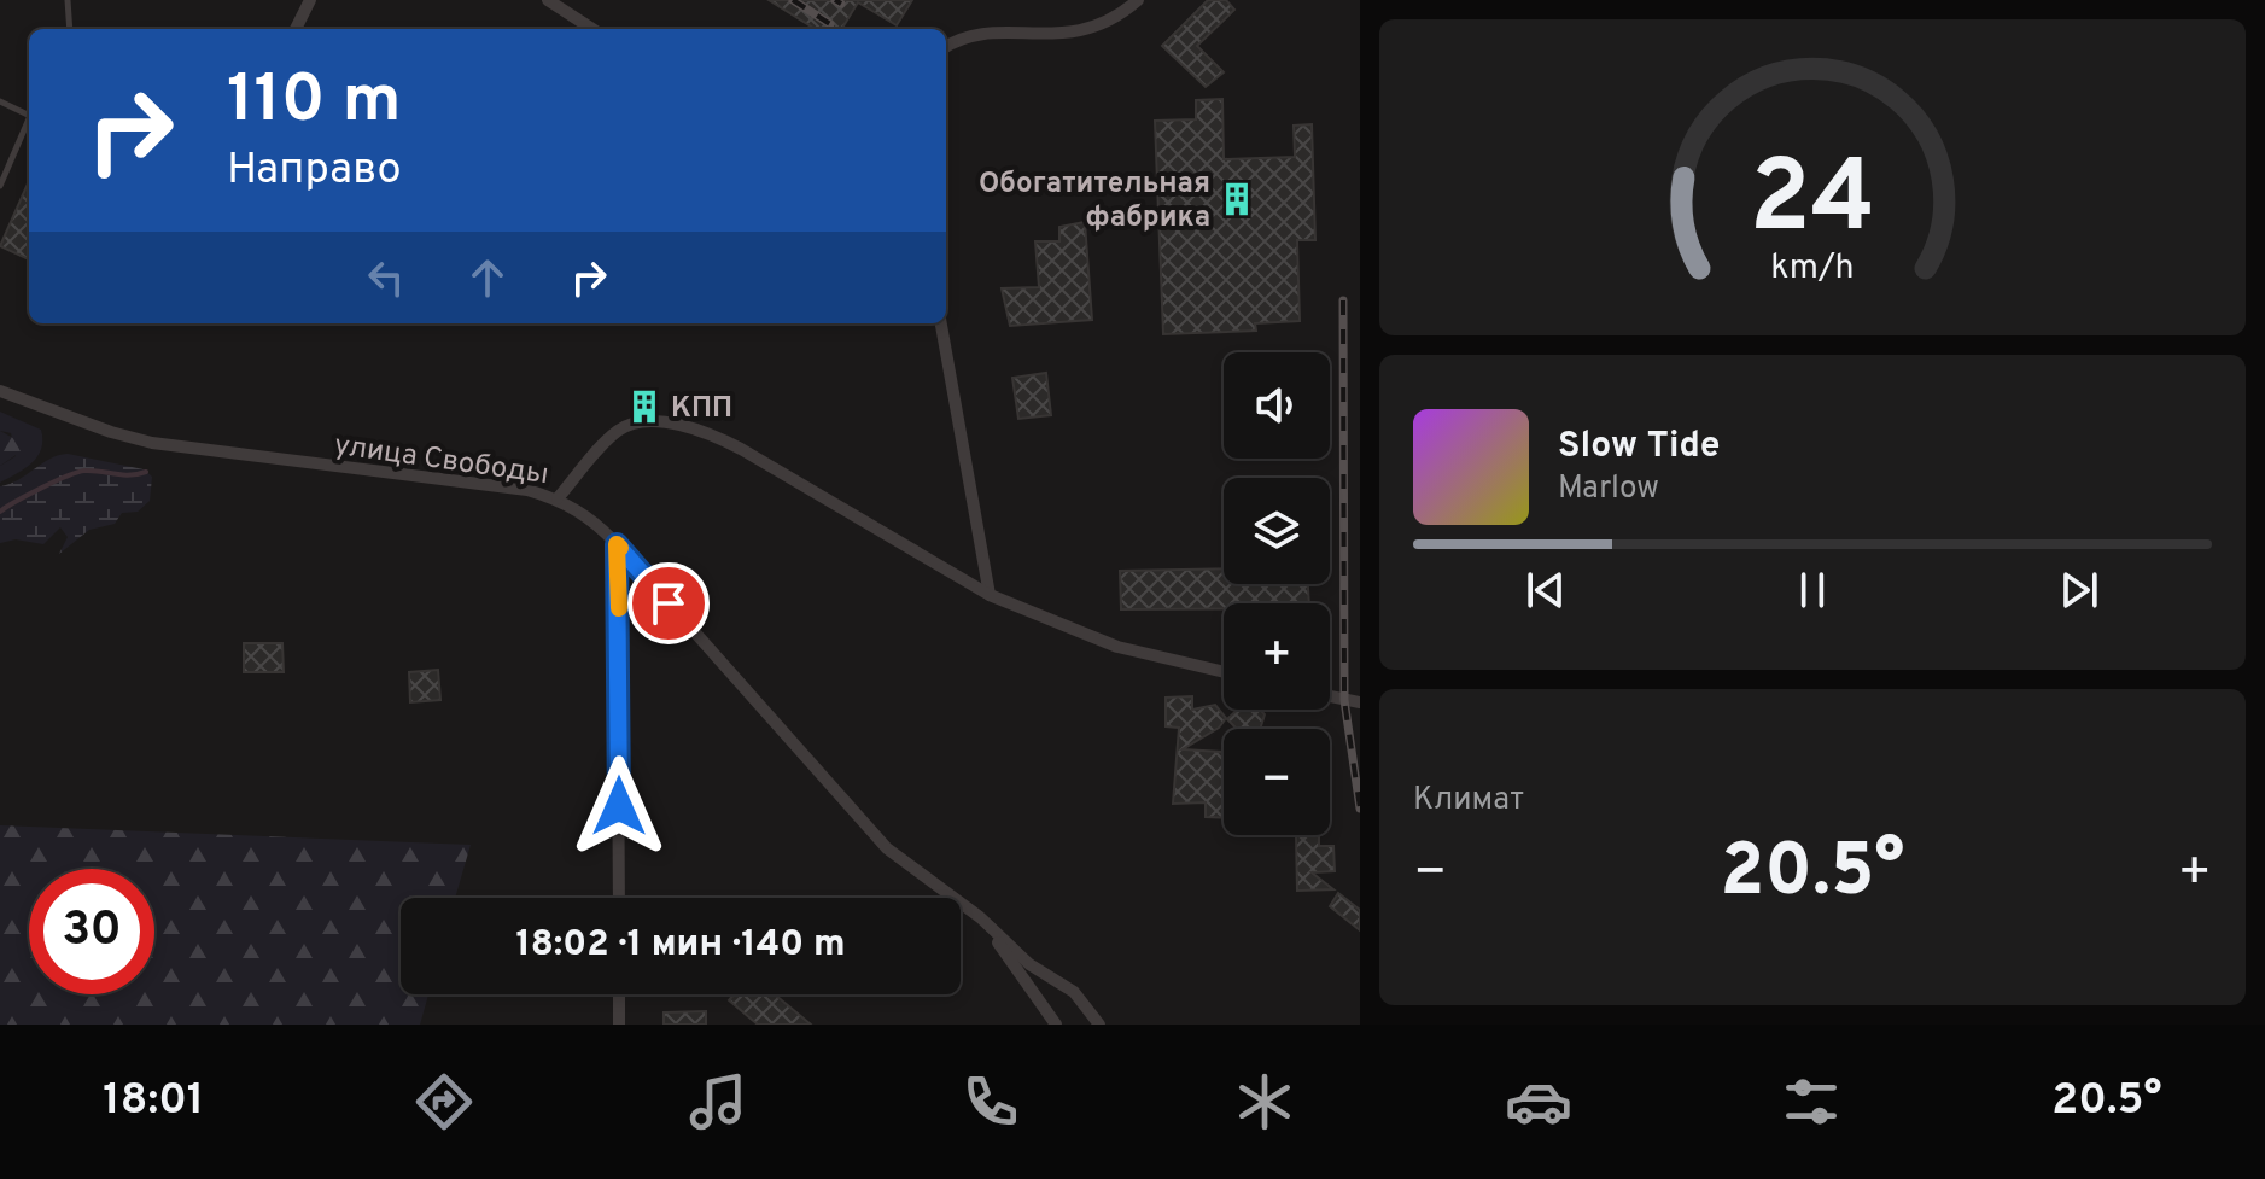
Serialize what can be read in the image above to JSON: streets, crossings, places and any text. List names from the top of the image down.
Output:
{
  "streets": {
    "street": ["улица Свободы"]
  },
  "places": {
    "building": ["Обогатительная фабрика", "КПП"]
  },
  "page": {
    "turn": ["110 m", "Направо"],
    "map_buttons": ["+", "−"],
    "song": ["Slow Tide", "Marlow"],
    "tile": "Климат",
    "heat": ["−", "20.5°", "+"],
    "limit": "30",
    "trip": "18:02 · 1 мин · 140 m",
    "tabs": ["18:01", "20.5°"],
    "gauge": ["24", "km/h"]
  }
}
